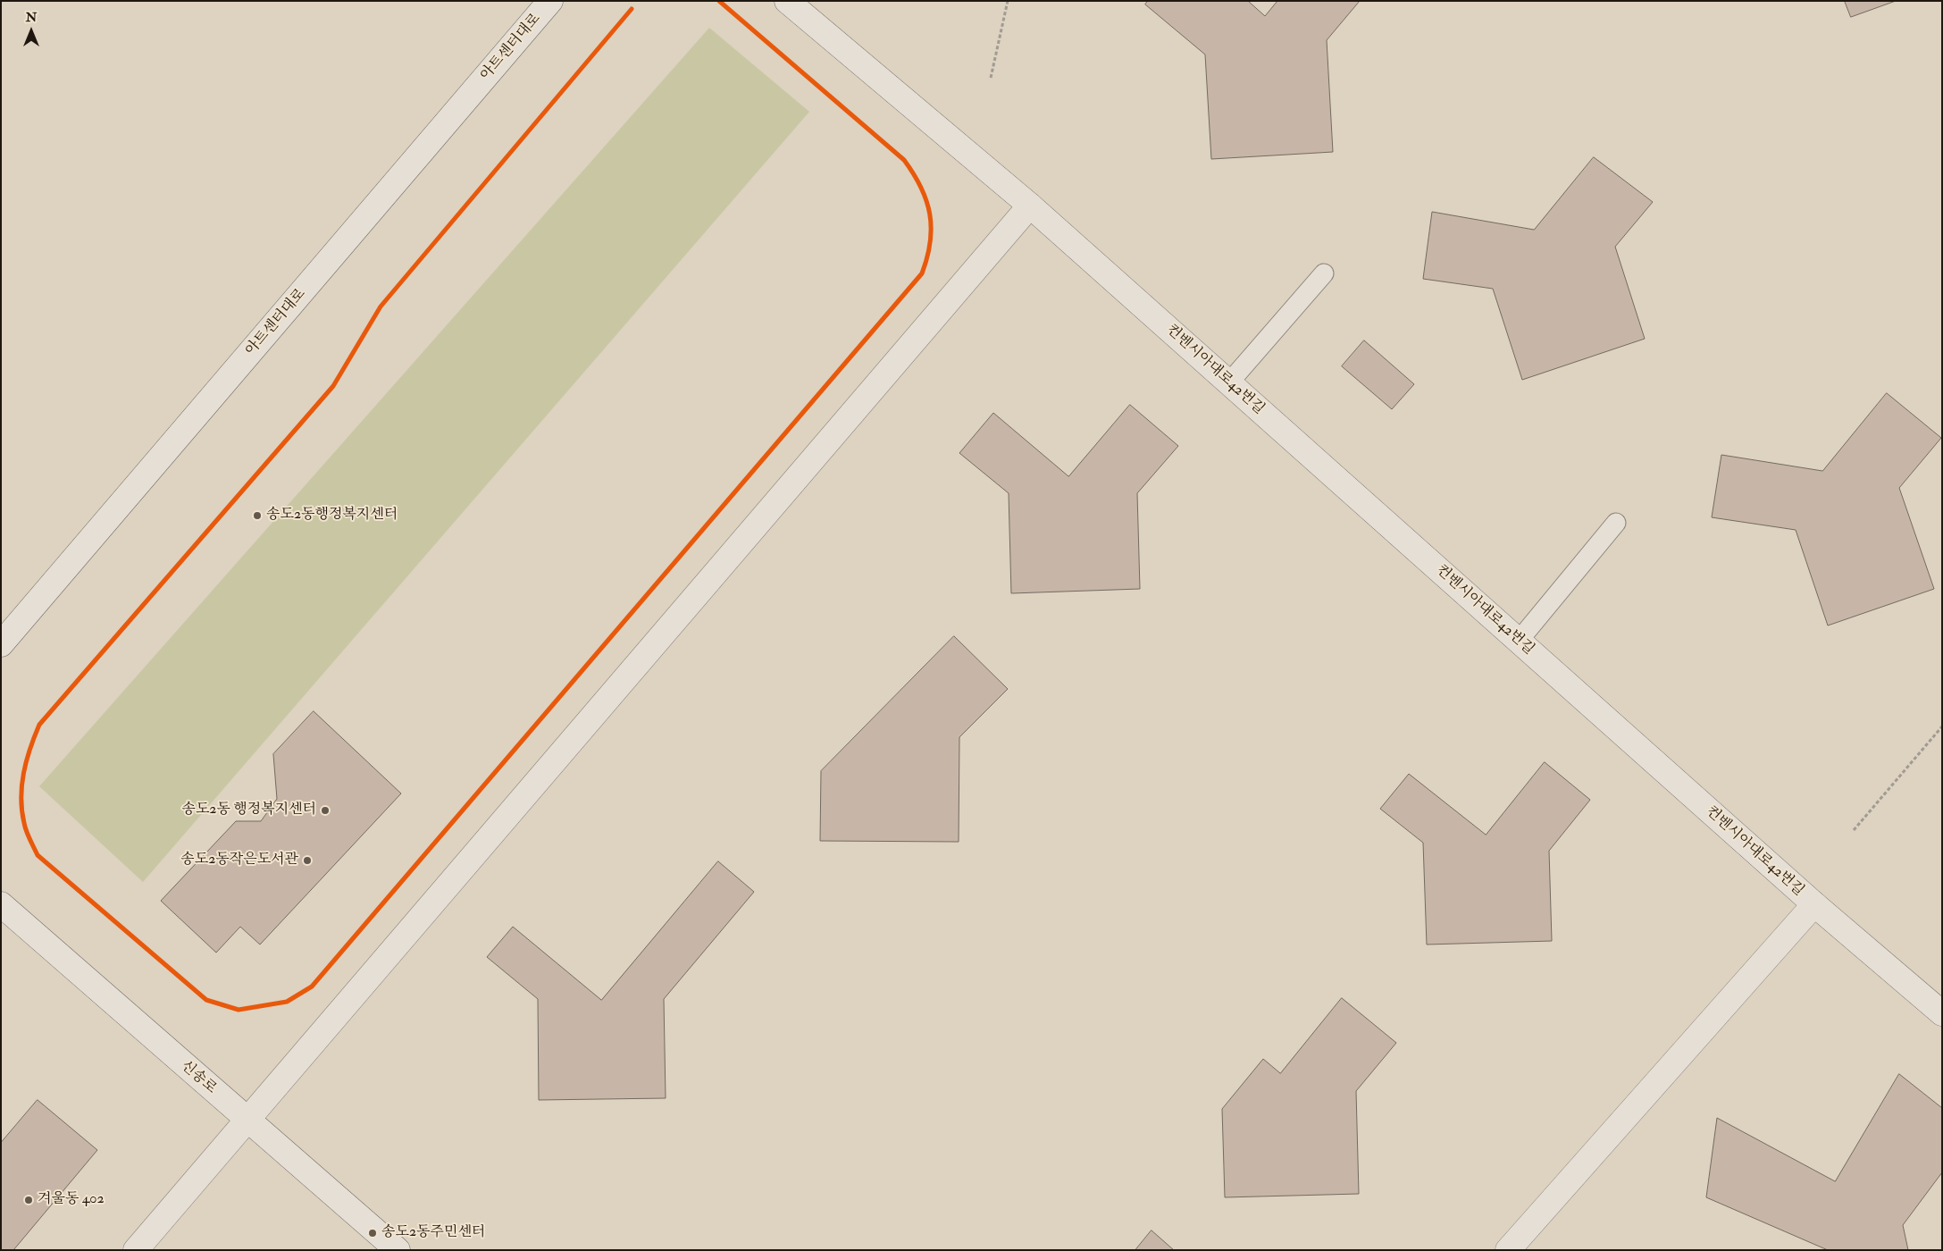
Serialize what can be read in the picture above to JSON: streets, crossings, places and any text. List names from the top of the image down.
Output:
{
  "streets": {
    "street": ["아트센터대로", "컨벤시아대로42번길", "신송로"]
  },
  "places": [
    "송도2동행정복지센터",
    "송도2동 행정복지센터",
    "송도2동작은도서관",
    "겨울동 402",
    "송도2동주민센터"
  ],
  "north": "top"
}
